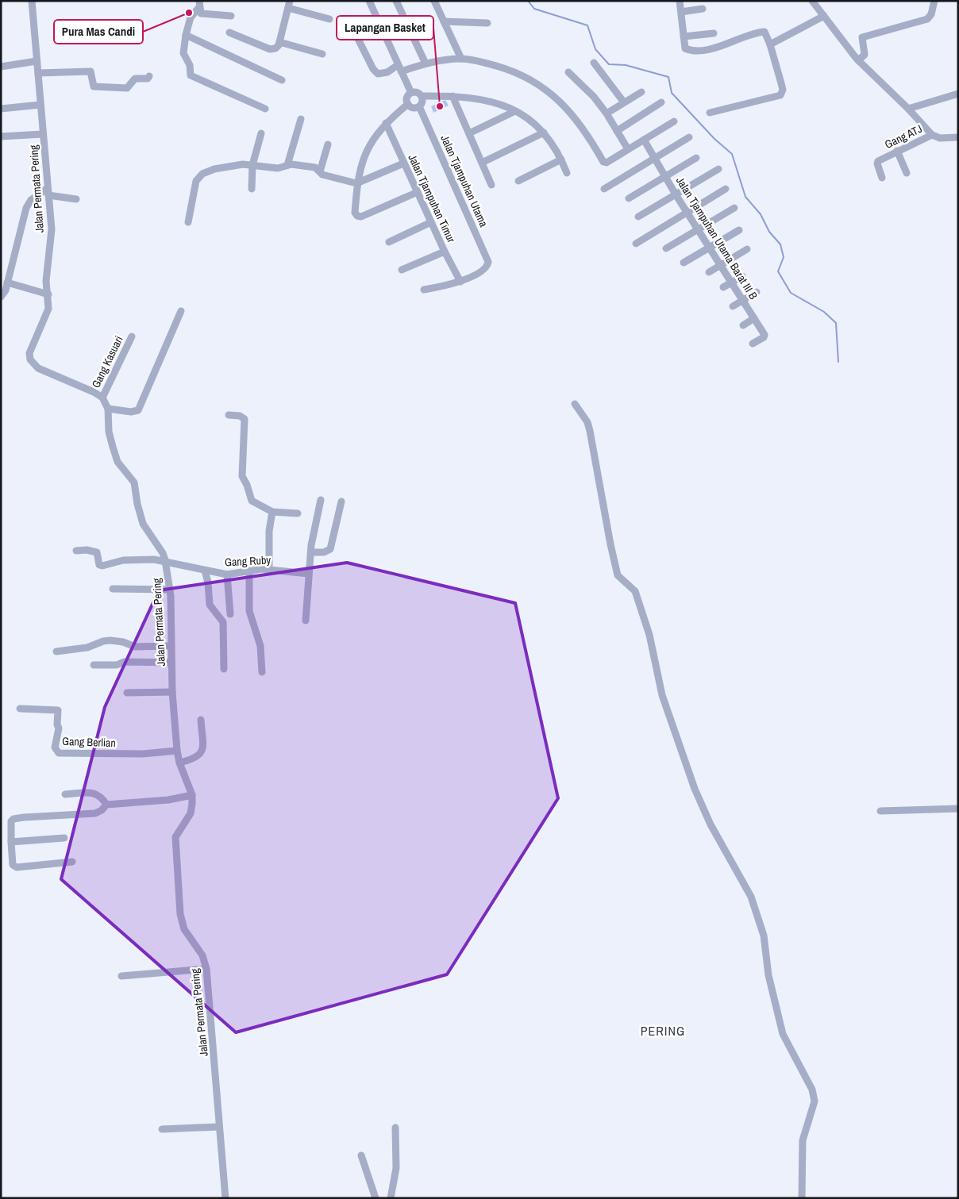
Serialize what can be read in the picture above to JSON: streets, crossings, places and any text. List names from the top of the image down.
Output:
{
  "streets": {
    "street": [
      "Gang ATJ",
      "Jalan Tjampuhan Utama",
      "Jalan Permata Pering",
      "Jalan Tjampuhan Timur",
      "Jalan Tjampuhan Utama Barat III B",
      "Gang Kasuari",
      "Gang Ruby",
      "Gang Berlian"
    ]
  },
  "crossings": [
    ["Jalan Tjampuhan Utama", "Jalan Tjampuhan Timur"],
    ["Jalan Permata Pering", "Gang Kasuari"],
    ["Jalan Permata Pering", "Gang Ruby"],
    ["Jalan Permata Pering", "Gang Berlian"]
  ],
  "districts": ["PERING"],
  "places": ["Pura Mas Candi", "Lapangan Basket"]
}
